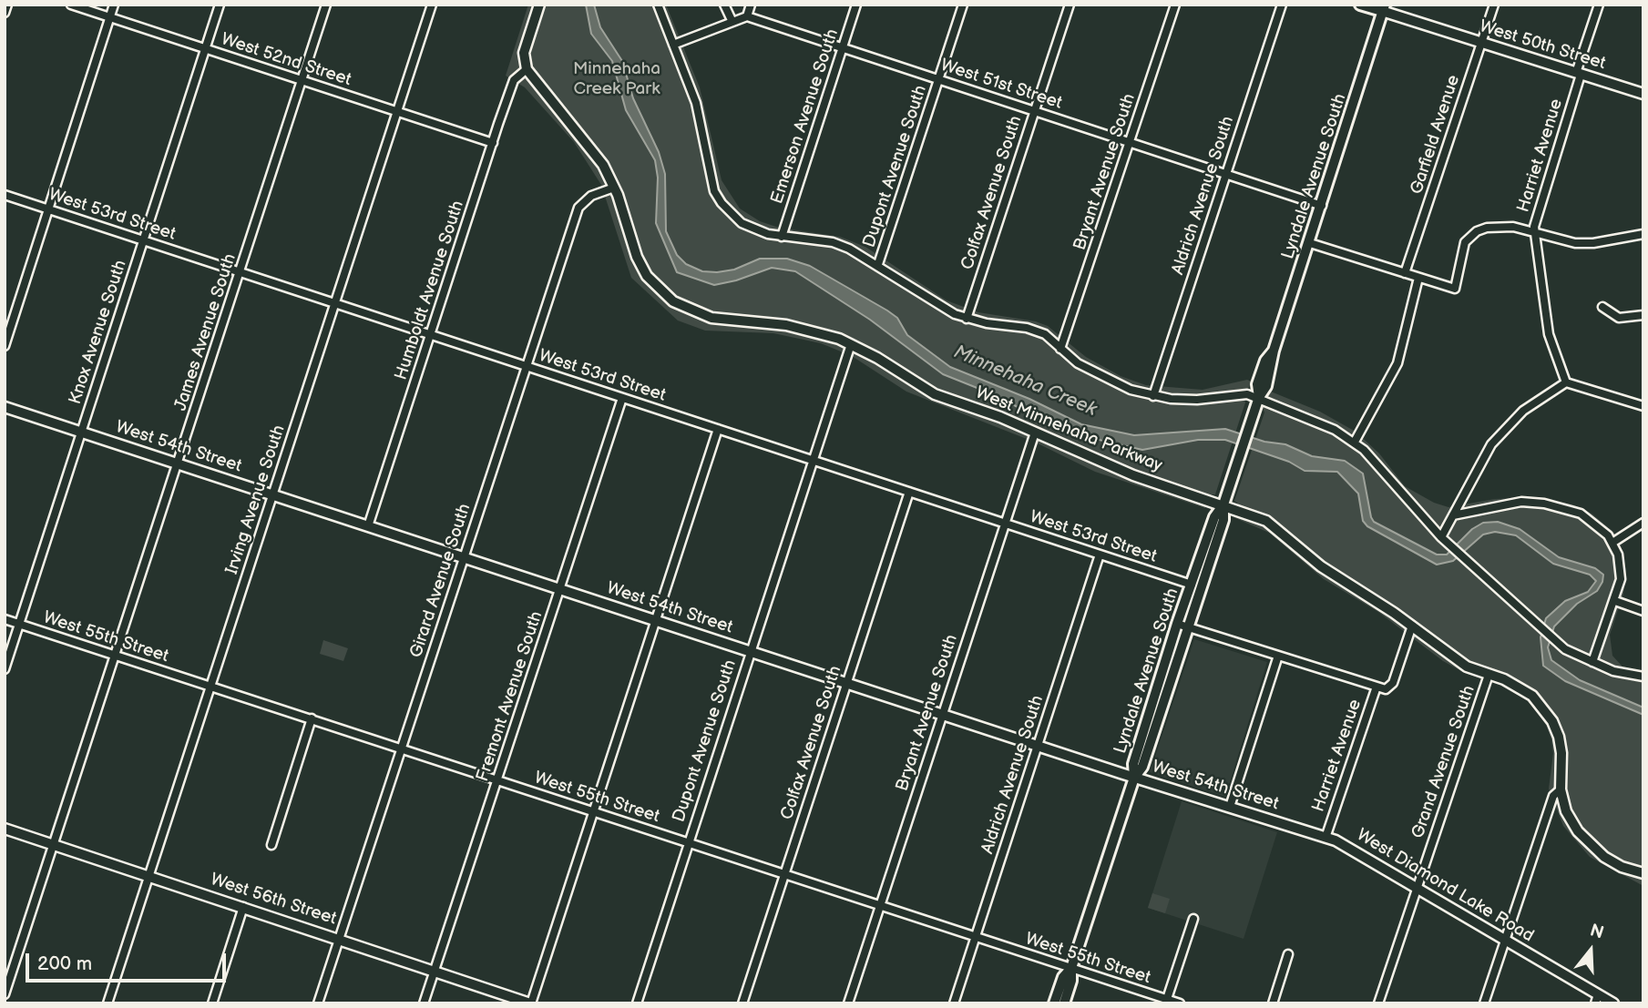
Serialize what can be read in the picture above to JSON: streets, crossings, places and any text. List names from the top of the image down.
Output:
{
  "streets": {
    "main road": ["West 50th Street", "Lyndale Avenue South"],
    "street": [
      "West 52nd Street",
      "West 51st Street",
      "Emerson Avenue South",
      "Garfield Avenue",
      "Harriet Avenue",
      "Dupont Avenue South",
      "Bryant Avenue South",
      "Colfax Avenue South",
      "Aldrich Avenue South",
      "West 53rd Street",
      "Humboldt Avenue South",
      "Knox Avenue South",
      "James Avenue South",
      "West Minnehaha Parkway",
      "West 54th Street",
      "Irving Avenue South",
      "Girard Avenue South",
      "West 55th Street",
      "Fremont Avenue South",
      "Grand Avenue South",
      "West Diamond Lake Road",
      "West 56th Street"
    ]
  },
  "crossings": [
    ["West 50th Street", "Garfield Avenue"],
    ["West 50th Street", "Harriet Avenue"],
    ["West 50th Street", "Lyndale Avenue South"],
    ["West 52nd Street", "Humboldt Avenue South"],
    ["West 52nd Street", "Knox Avenue South"],
    ["West 52nd Street", "James Avenue South"],
    ["West 52nd Street", "Irving Avenue South"],
    ["West 51st Street", "Emerson Avenue South"],
    ["West 51st Street", "Dupont Avenue South"],
    ["West 51st Street", "Bryant Avenue South"],
    ["West 51st Street", "Lyndale Avenue South"],
    ["West 51st Street", "Colfax Avenue South"],
    ["West 51st Street", "Aldrich Avenue South"],
    ["Harriet Avenue", "West Minnehaha Parkway"],
    ["Harriet Avenue", "West 54th Street"],
    ["Harriet Avenue", "West Diamond Lake Road"],
    ["Dupont Avenue South", "West 53rd Street"],
    ["Dupont Avenue South", "West Minnehaha Parkway"],
    ["Dupont Avenue South", "West 54th Street"],
    ["Dupont Avenue South", "West 55th Street"],
    ["Bryant Avenue South", "West 53rd Street"],
    ["Bryant Avenue South", "West Minnehaha Parkway"],
    ["Bryant Avenue South", "West 54th Street"],
    ["Bryant Avenue South", "West 55th Street"],
    ["Lyndale Avenue South", "West 53rd Street"],
    ["Lyndale Avenue South", "West Minnehaha Parkway"],
    ["Lyndale Avenue South", "West 54th Street"],
    ["Lyndale Avenue South", "West 55th Street"],
    ["Colfax Avenue South", "West 53rd Street"],
    ["Colfax Avenue South", "West 54th Street"],
    ["Colfax Avenue South", "West 55th Street"],
    ["Aldrich Avenue South", "West 53rd Street"],
    ["Aldrich Avenue South", "West 54th Street"],
    ["Aldrich Avenue South", "West 55th Street"],
    ["West 53rd Street", "Humboldt Avenue South"],
    ["West 53rd Street", "Knox Avenue South"],
    ["West 53rd Street", "James Avenue South"],
    ["West 53rd Street", "Irving Avenue South"],
    ["West 53rd Street", "Girard Avenue South"],
    ["West 53rd Street", "Fremont Avenue South"],
    ["Humboldt Avenue South", "West Minnehaha Parkway"],
    ["Humboldt Avenue South", "West 54th Street"],
    ["Knox Avenue South", "West 54th Street"],
    ["Knox Avenue South", "West 55th Street"],
    ["James Avenue South", "West 54th Street"],
    ["James Avenue South", "West 55th Street"],
    ["James Avenue South", "West 56th Street"],
    ["West Minnehaha Parkway", "Girard Avenue South"],
    ["West Minnehaha Parkway", "Grand Avenue South"],
    ["West 54th Street", "Irving Avenue South"],
    ["West 54th Street", "Girard Avenue South"],
    ["West 54th Street", "Fremont Avenue South"],
    ["West 54th Street", "West Diamond Lake Road"],
    ["Irving Avenue South", "West 55th Street"],
    ["Irving Avenue South", "West 56th Street"],
    ["Girard Avenue South", "West 55th Street"],
    ["Girard Avenue South", "West 56th Street"],
    ["West 55th Street", "Fremont Avenue South"],
    ["Fremont Avenue South", "West 56th Street"],
    ["Grand Avenue South", "West Diamond Lake Road"]
  ],
  "water": ["Minnehaha Creek"],
  "parks": ["Minnehaha Creek Park"],
  "scale_bar": "200 m",
  "north": "top"
}
